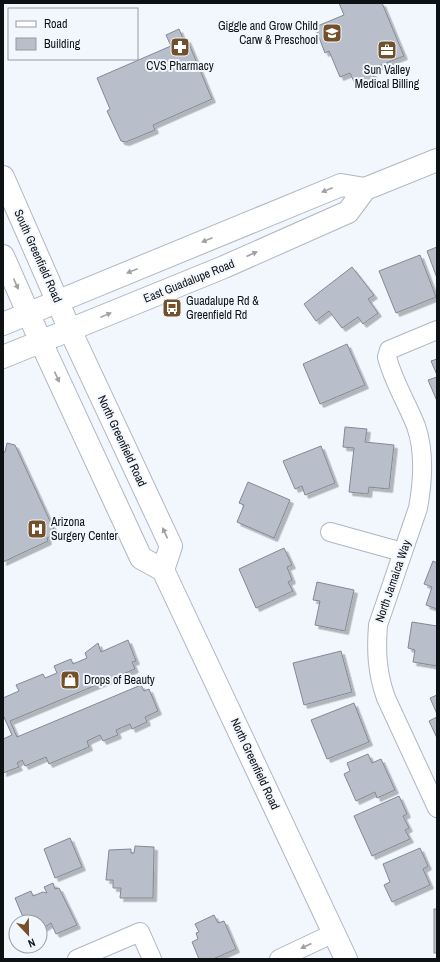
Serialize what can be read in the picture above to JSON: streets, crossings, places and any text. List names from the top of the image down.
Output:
{
  "streets": {
    "main road": ["South Greenfield Road", "East Guadalupe Road", "North Greenfield Road"],
    "street": ["North Jamaica Way"]
  },
  "crossings": [
    ["South Greenfield Road", "East Guadalupe Road"],
    ["South Greenfield Road", "North Greenfield Road"],
    ["East Guadalupe Road", "North Greenfield Road"]
  ],
  "places": {
    "school or university": ["Giggle and Grow Child Carw & Preschool"],
    "pharmacy": ["CVS Pharmacy"],
    "office": ["Sun Valley Medical Billing"],
    "bus stop": ["Guadalupe Rd & Greenfield Rd"],
    "hospital": ["Arizona Surgery Center"],
    "shop": ["Drops of Beauty"]
  },
  "legend": ["Road", "Building"],
  "north": "bottom"
}
